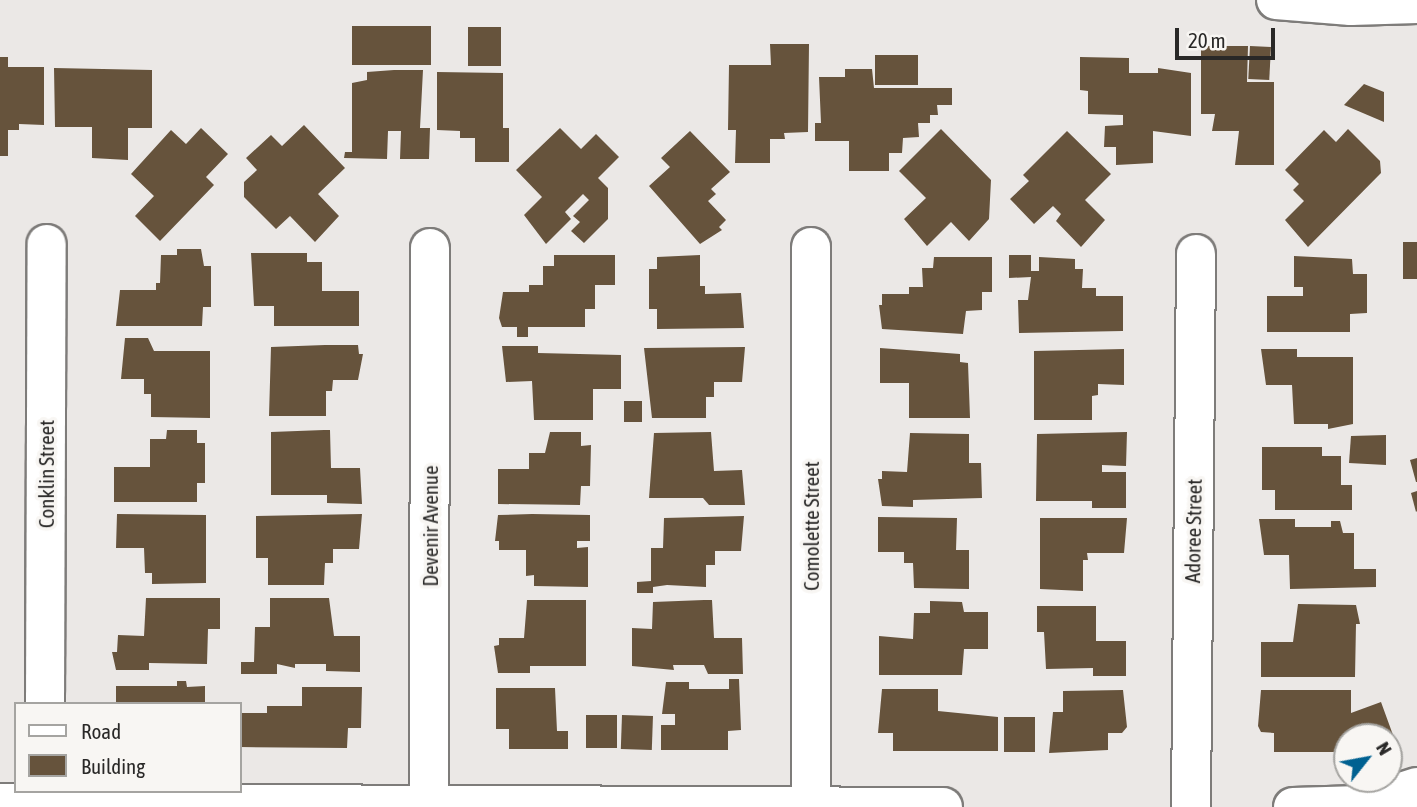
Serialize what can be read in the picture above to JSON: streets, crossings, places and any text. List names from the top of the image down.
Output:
{
  "streets": {
    "street": [
      "Conklin Street",
      "Devenir Avenue",
      "Comolette Street",
      "Adoree Street"
    ]
  },
  "legend": ["Road", "Building"],
  "scale_bar": "20 m",
  "north": "top right"
}
